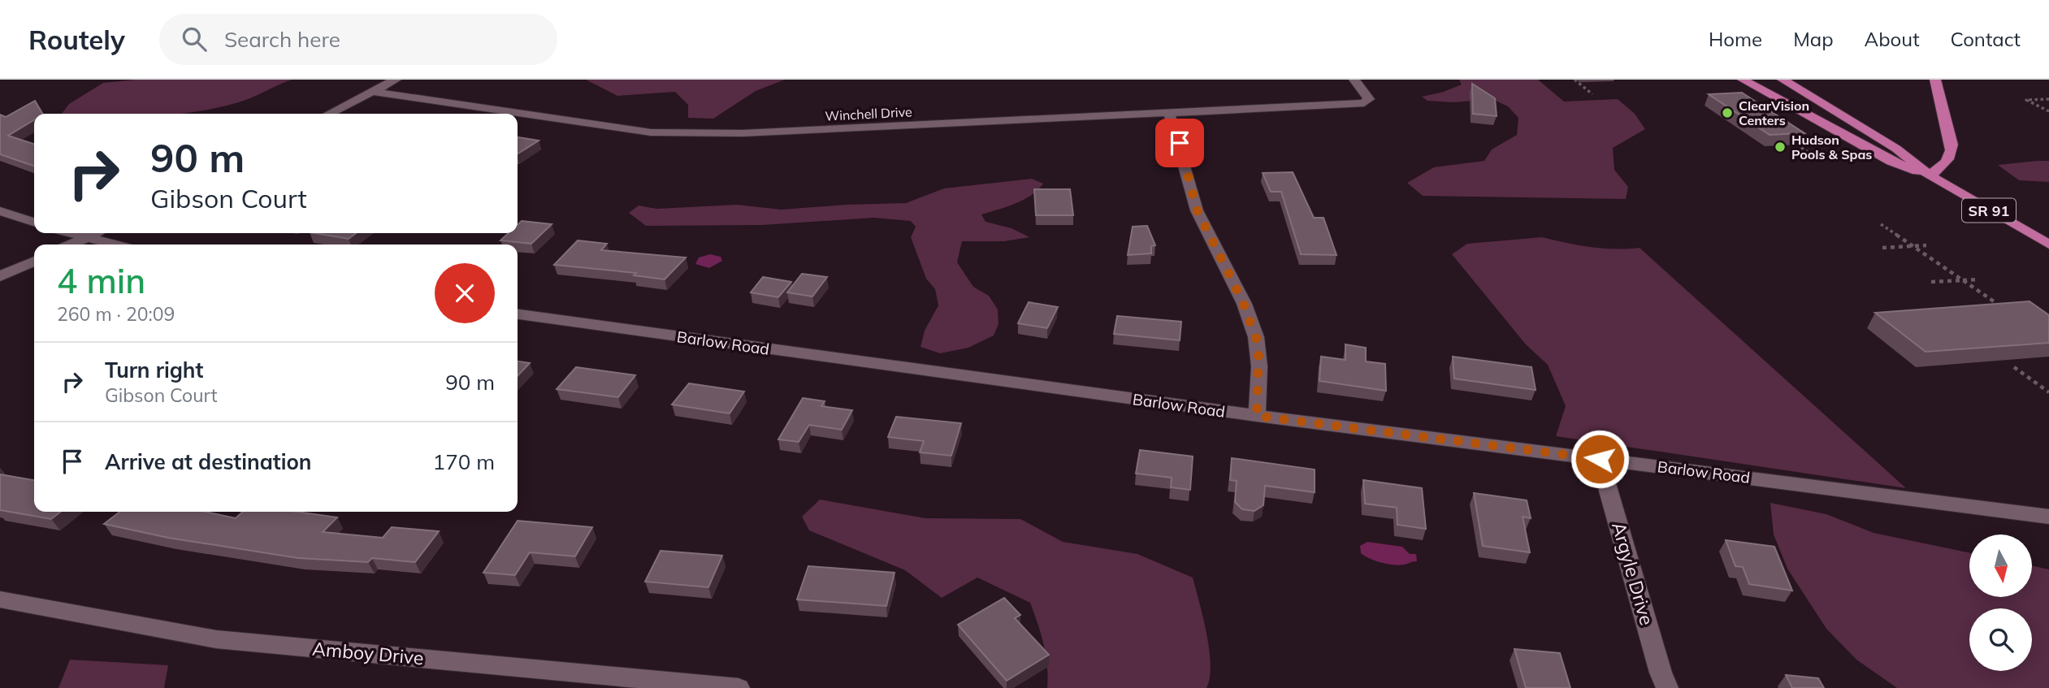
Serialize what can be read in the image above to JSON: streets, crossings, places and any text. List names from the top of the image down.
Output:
{
  "streets": {
    "main road": ["SR 91"],
    "street": [
      "Winchell Drive",
      "Barlow Road",
      "Argyle Drive",
      "Amboy Drive"
    ]
  },
  "crossings": [
    ["Barlow Road", "Argyle Drive"]
  ],
  "places": ["ClearVision Centers", "Hudson Pools & Spas"],
  "north": "bottom",
  "page": {
    "header": "Routely",
    "search": "Search here",
    "nav": [
      "Home",
      "Map",
      "About",
      "Contact"
    ],
    "turn": ["90 m", "Gibson Court"],
    "heading": ["4 min", "260 m · 20:09"],
    "list": [
      {
        "name": "Turn right",
        "note": "Gibson Court",
        "value": "90 m"
      },
      {
        "name": "Arrive at destination",
        "value": "170 m"
      }
    ]
  }
}
